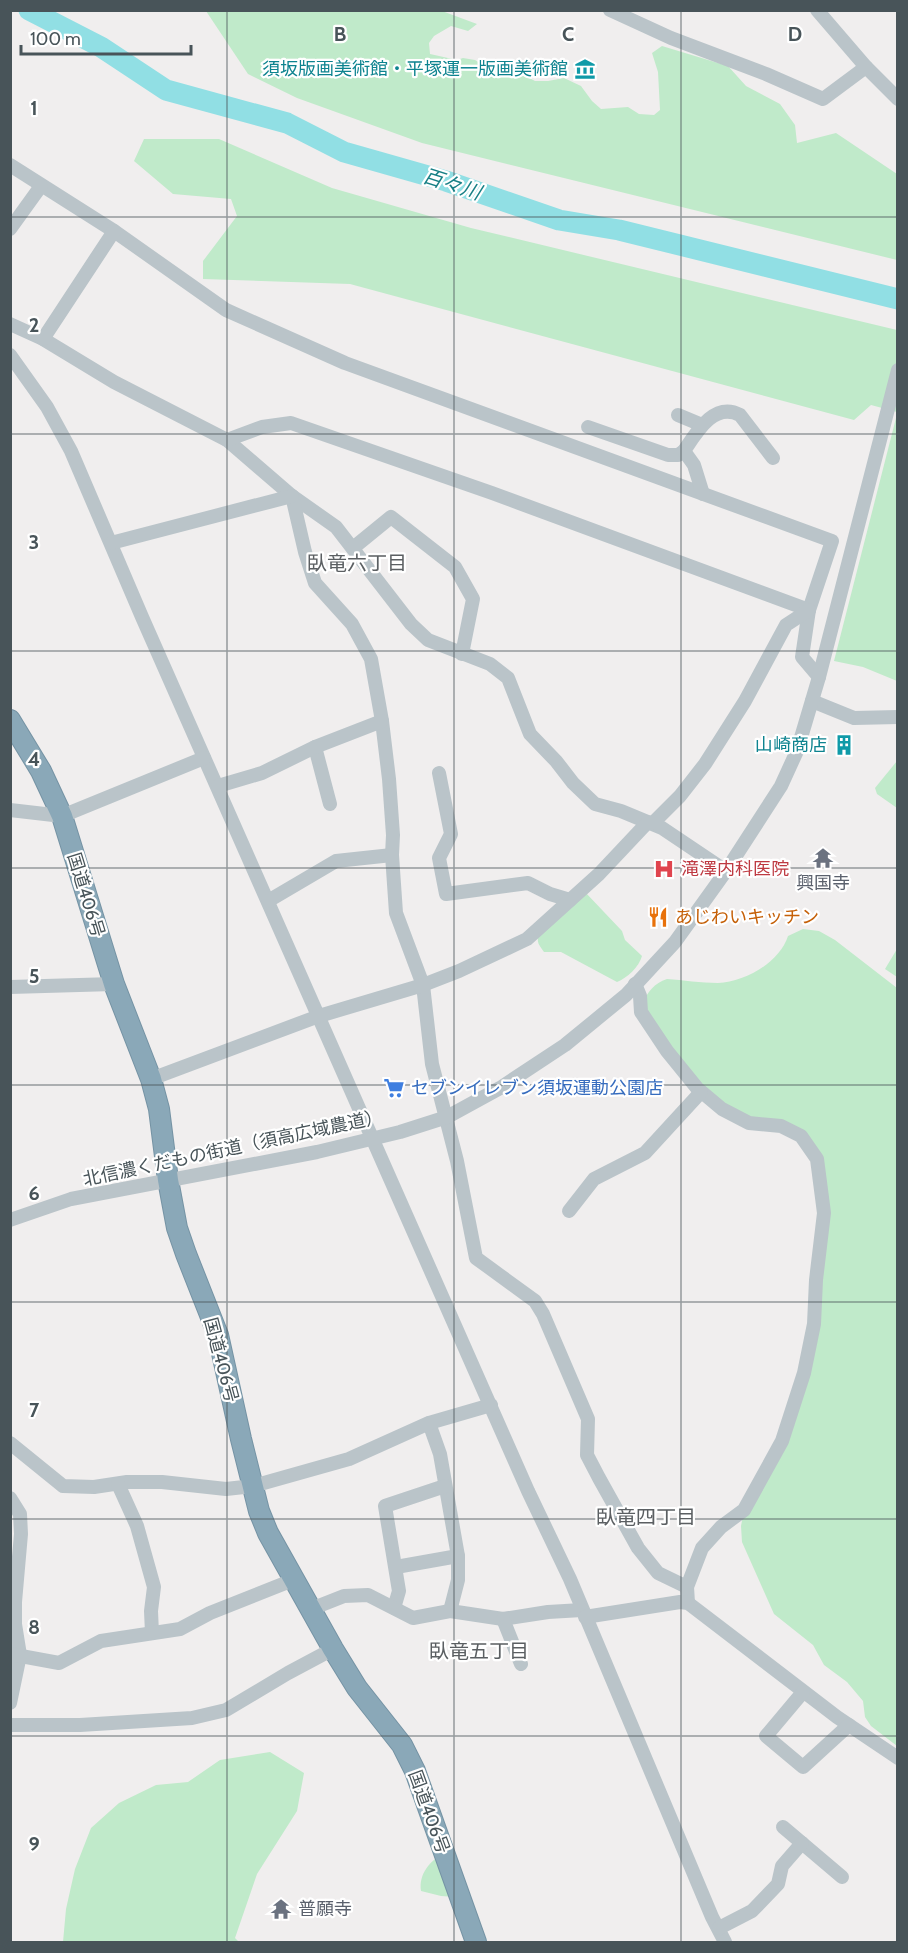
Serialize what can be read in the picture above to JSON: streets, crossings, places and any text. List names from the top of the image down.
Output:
{
  "streets": {
    "highway": ["国道406号"],
    "street": ["北信濃くだもの街道（須高広域農道）"]
  },
  "crossings": [
    ["国道406号", "北信濃くだもの街道（須高広域農道）"]
  ],
  "districts": ["臥竜六丁目", "臥竜四丁目", "臥竜五丁目"],
  "water": ["百々川"],
  "places": {
    "museum": ["須坂版画美術館・平塚運一版画美術館"],
    "building": ["山崎商店"],
    "temple": ["興国寺", "普願寺"],
    "hospital": ["滝澤内科医院"],
    "restaurant": ["あじわいキッチン"],
    "supermarket": ["セブンイレブン須坂運動公園店"]
  },
  "scale_bar": "100 m",
  "grid": {
    "columns": ["B", "C", "D"],
    "rows": [
      "1",
      "2",
      "3",
      "4",
      "5",
      "6",
      "7",
      "8",
      "9"
    ]
  }
}
